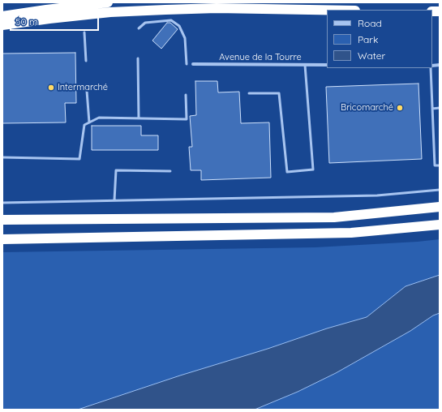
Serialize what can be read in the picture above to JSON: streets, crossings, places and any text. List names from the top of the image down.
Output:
{
  "streets": {
    "street": ["Avenue de la Tourre"]
  },
  "places": ["Intermarché", "Bricomarché"],
  "legend": ["Road", "Park", "Water"],
  "scale_bar": "50 m"
}
